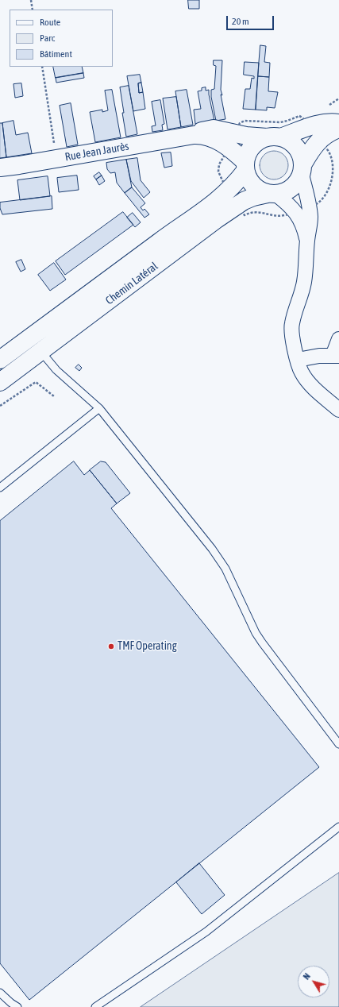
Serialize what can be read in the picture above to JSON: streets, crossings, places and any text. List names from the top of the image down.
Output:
{
  "streets": {
    "street": ["Rue Jean Jaurès", "Chemin Latéral"]
  },
  "crossings": [
    ["Rue Jean Jaurès", "Chemin Latéral"]
  ],
  "places": ["TMF Operating"],
  "legend": ["Route", "Parc", "Bâtiment"],
  "scale_bar": "20 m",
  "north": "top left"
}
